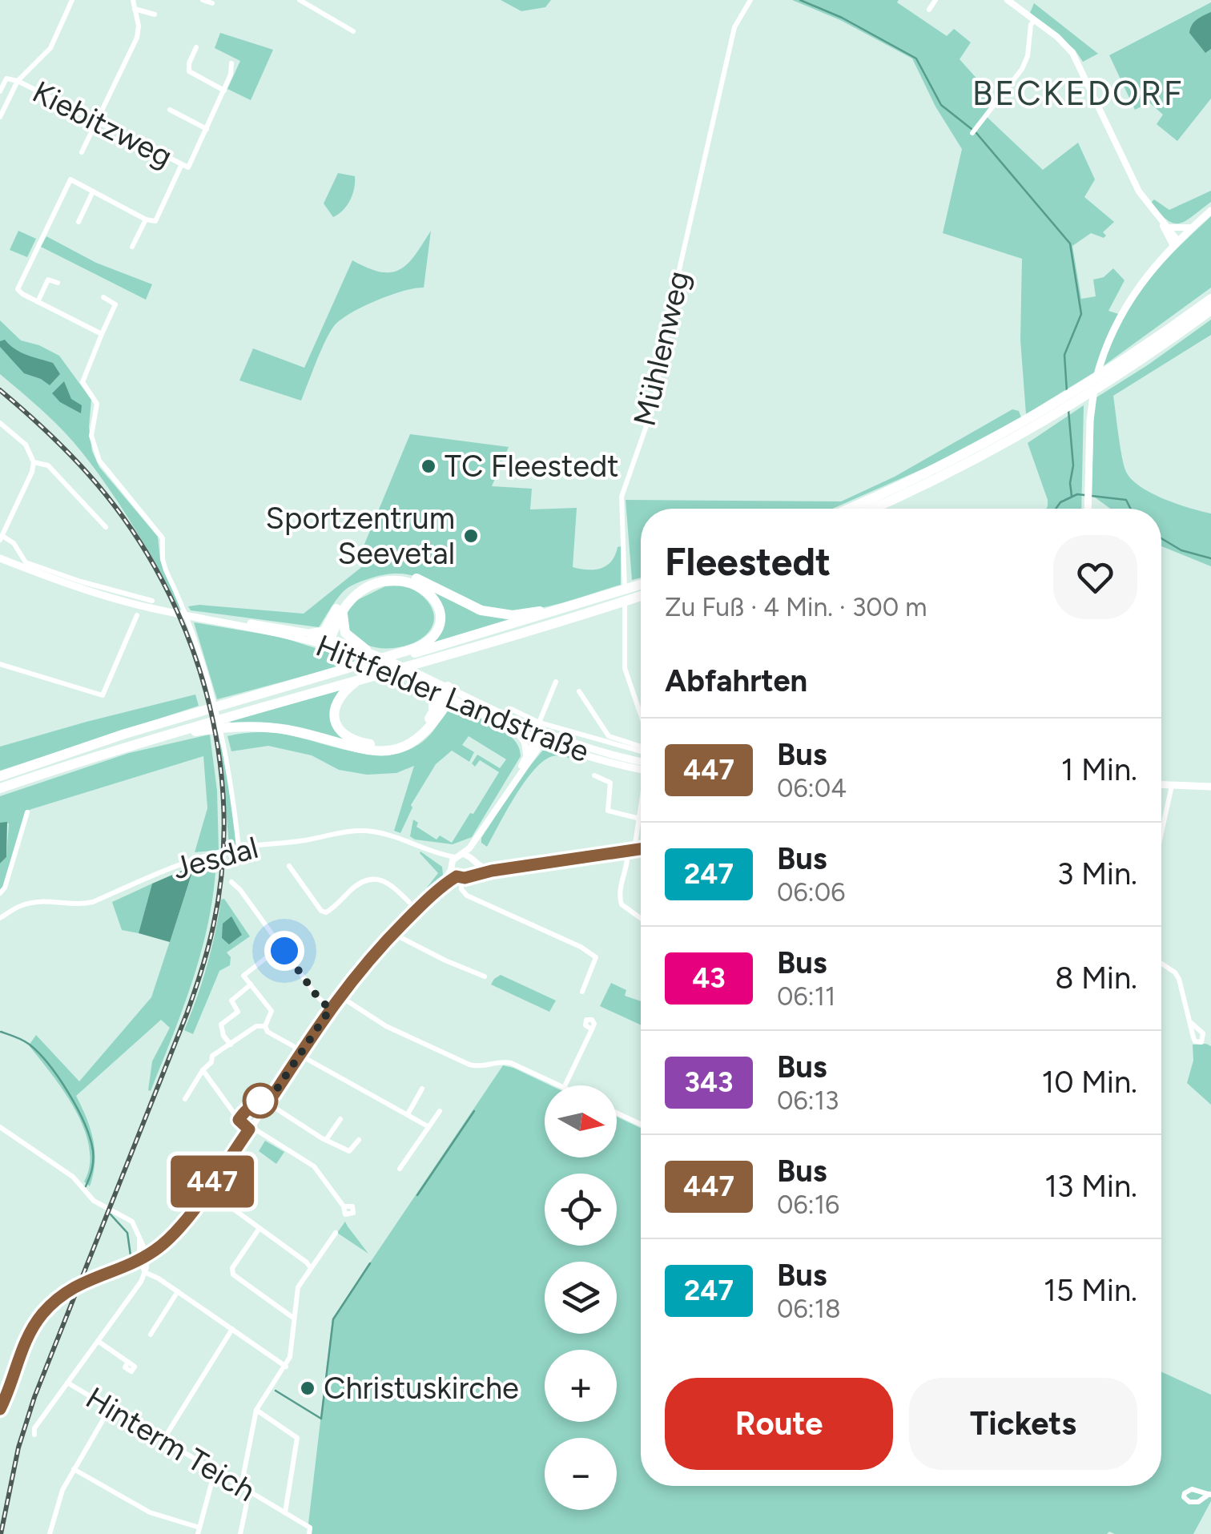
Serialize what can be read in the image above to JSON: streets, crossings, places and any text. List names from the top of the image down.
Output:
{
  "streets": {
    "main road": ["Hittfelder Landstraße"],
    "street": [
      "Kiebitzweg",
      "Mühlenweg",
      "Jesdal",
      "Hinterm Teich"
    ]
  },
  "districts": ["BECKEDORF"],
  "places": ["TC Fleestedt", "Sportzentrum Seevetal", "Christuskirche"],
  "lines": ["bus line 447"],
  "north": "right",
  "page": {
    "on_map": "447",
    "heading": [
      ["Fleestedt", "Zu Fuß · 4 Min. · 300 m"],
      "Abfahrten"
    ],
    "list": [
      {
        "mark": "447",
        "name": "Bus",
        "note": "06:04",
        "value": "1 Min."
      },
      {
        "mark": "247",
        "name": "Bus",
        "note": "06:06",
        "value": "3 Min."
      },
      {
        "mark": "43",
        "name": "Bus",
        "note": "06:11",
        "value": "8 Min."
      },
      {
        "mark": "343",
        "name": "Bus",
        "note": "06:13",
        "value": "10 Min."
      },
      {
        "mark": "447",
        "name": "Bus",
        "note": "06:16",
        "value": "13 Min."
      },
      {
        "mark": "247",
        "name": "Bus",
        "note": "06:18",
        "value": "15 Min."
      }
    ],
    "map_buttons": ["+", "−"],
    "buttons": ["Route", "Tickets"]
  }
}
